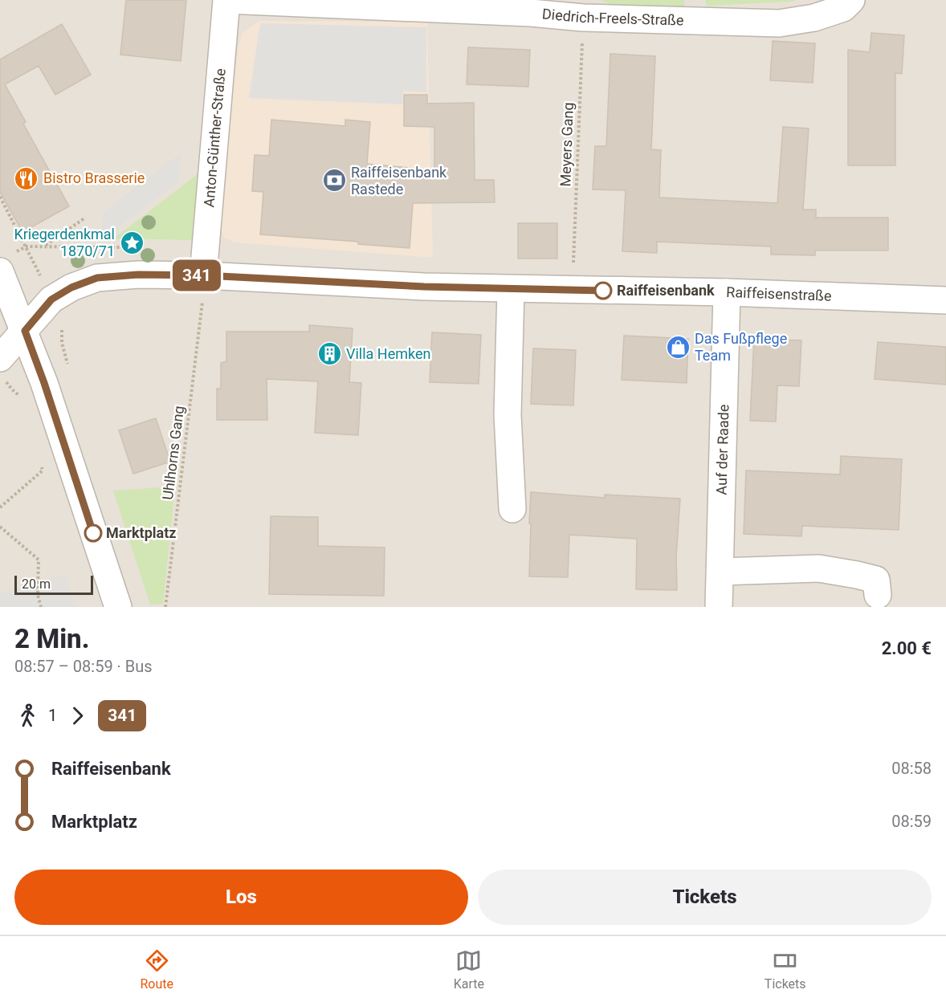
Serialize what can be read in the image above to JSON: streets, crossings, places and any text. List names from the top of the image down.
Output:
{
  "streets": {
    "street": [
      "Diedrich-Freels-Straße",
      "Anton-Günther-Straße",
      "Raiffeisenstraße",
      "Auf der Raade"
    ],
    "path": ["Meyers Gang", "Uhlhorns Gang"]
  },
  "crossings": [
    ["Diedrich-Freels-Straße", "Anton-Günther-Straße"],
    ["Diedrich-Freels-Straße", "Meyers Gang"],
    ["Anton-Günther-Straße", "Raiffeisenstraße"],
    ["Raiffeisenstraße", "Auf der Raade"]
  ],
  "places": {
    "restaurant": ["Bistro Brasserie"],
    "bank": ["Raiffeisenbank Rastede"],
    "place": ["Kriegerdenkmal 1870/71"],
    "other": ["Raiffeisenbank", "Marktplatz"],
    "shop": ["Das Fußpflege Team"],
    "building": ["Villa Hemken"]
  },
  "lines": ["bus line 341"],
  "scale_bar": "20 m",
  "page": {
    "on_map": "341",
    "scale": "20 m",
    "heading": ["2 Min.", "08:57 – 08:59 · Bus", "2.00 €"],
    "legs": ["1", "341"],
    "list": [
      {
        "name": "Raiffeisenbank",
        "value": "08:58"
      },
      {
        "name": "Marktplatz",
        "value": "08:59"
      }
    ],
    "buttons": ["Los", "Tickets"],
    "tabs": ["Route", "Karte", "Tickets"]
  }
}
